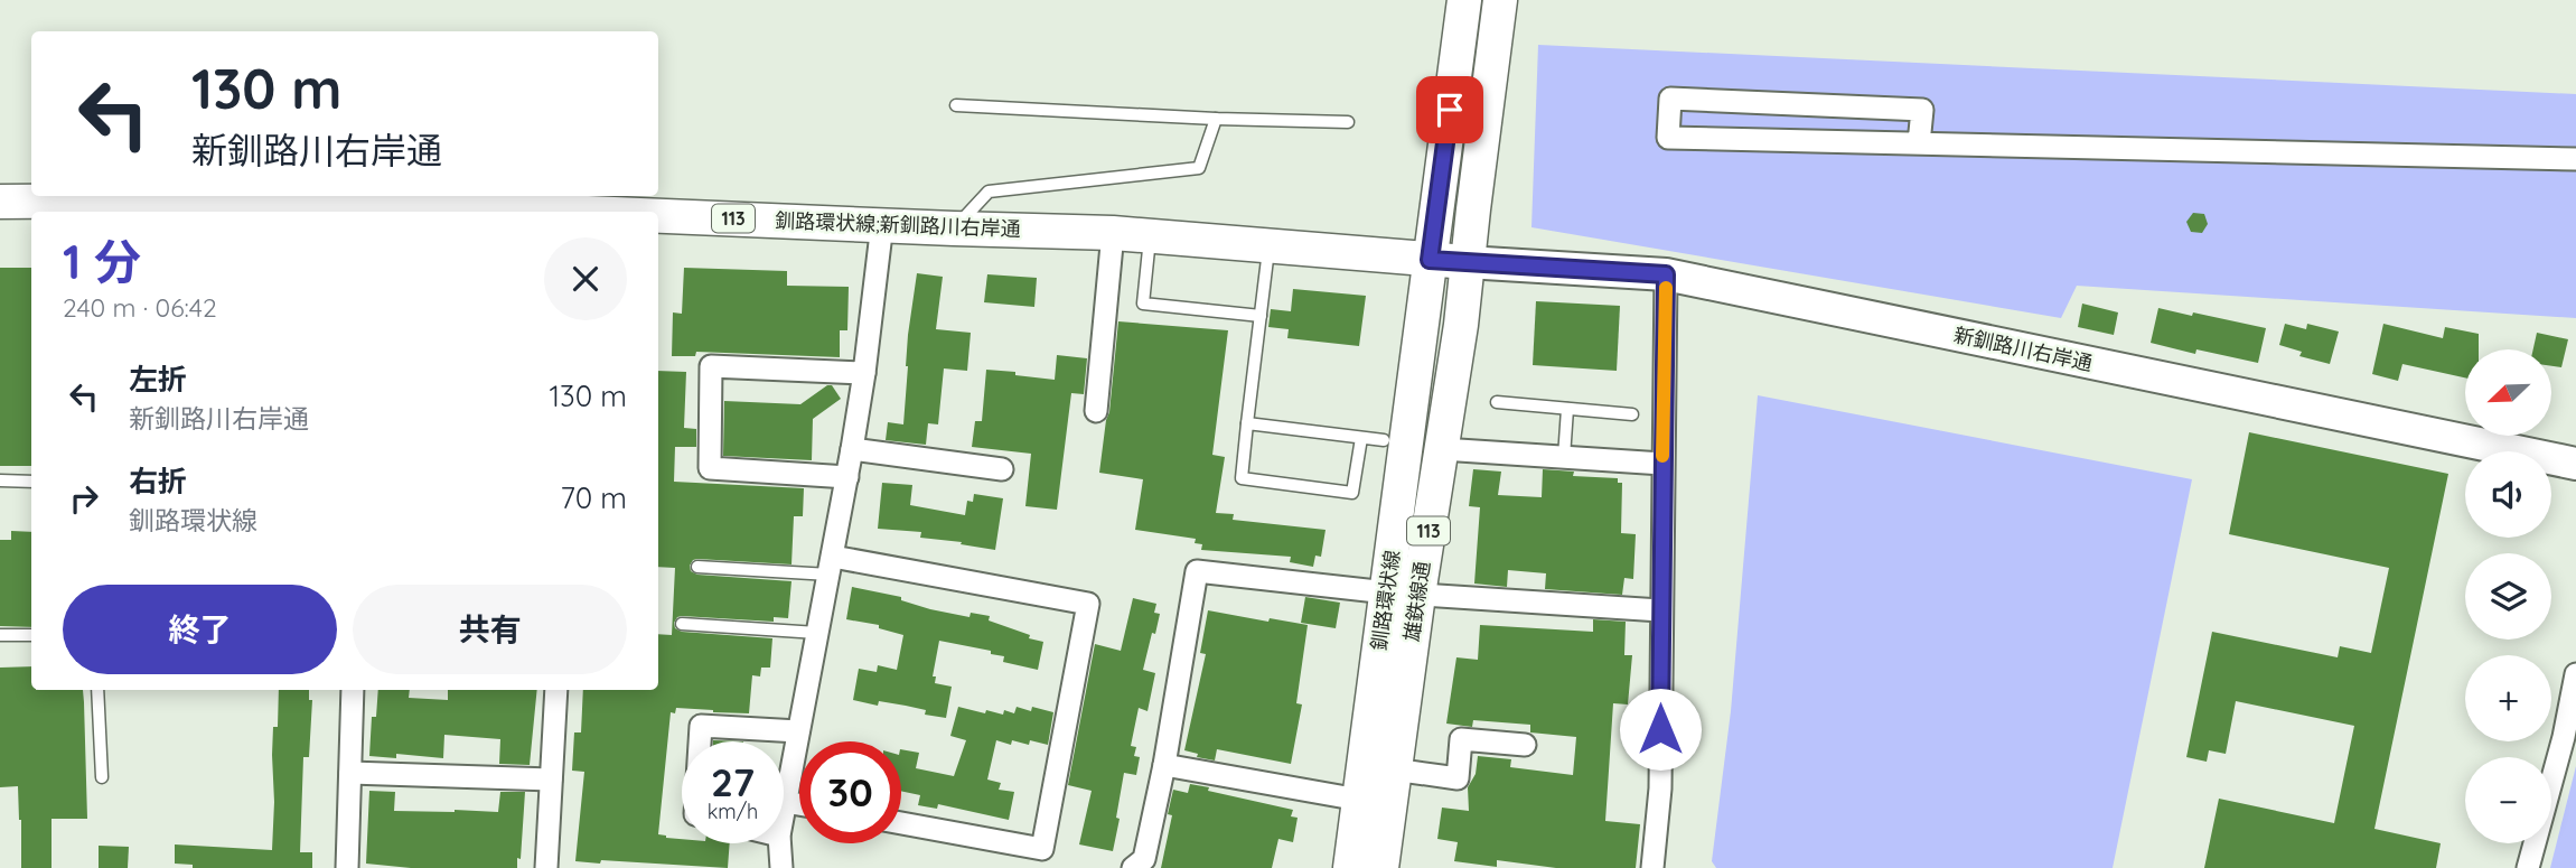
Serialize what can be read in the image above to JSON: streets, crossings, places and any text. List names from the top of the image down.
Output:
{
  "streets": {
    "main road": [
      "113",
      "釧路環状線;新釧路川右岸通",
      "釧路環状線",
      "雄鉄線通"
    ],
    "street": ["新釧路川右岸通"]
  },
  "crossings": [
    ["釧路環状線;新釧路川右岸通", "新釧路川右岸通"],
    ["釧路環状線;新釧路川右岸通", "釧路環状線"],
    ["釧路環状線;新釧路川右岸通", "雄鉄線通"],
    ["新釧路川右岸通", "雄鉄線通"],
    ["釧路環状線", "雄鉄線通"]
  ],
  "north": "bottom left",
  "page": {
    "turn": ["130 m", "新釧路川右岸通"],
    "heading": ["1 分", "240 m · 06:42"],
    "list": [
      {
        "name": "左折",
        "note": "新釧路川右岸通",
        "value": "130 m"
      },
      {
        "name": "右折",
        "note": "釧路環状線",
        "value": "70 m"
      }
    ],
    "map_buttons": ["+", "−"],
    "buttons": ["終了", "共有"],
    "speed": "27 km/h",
    "limit": "30"
  }
}
